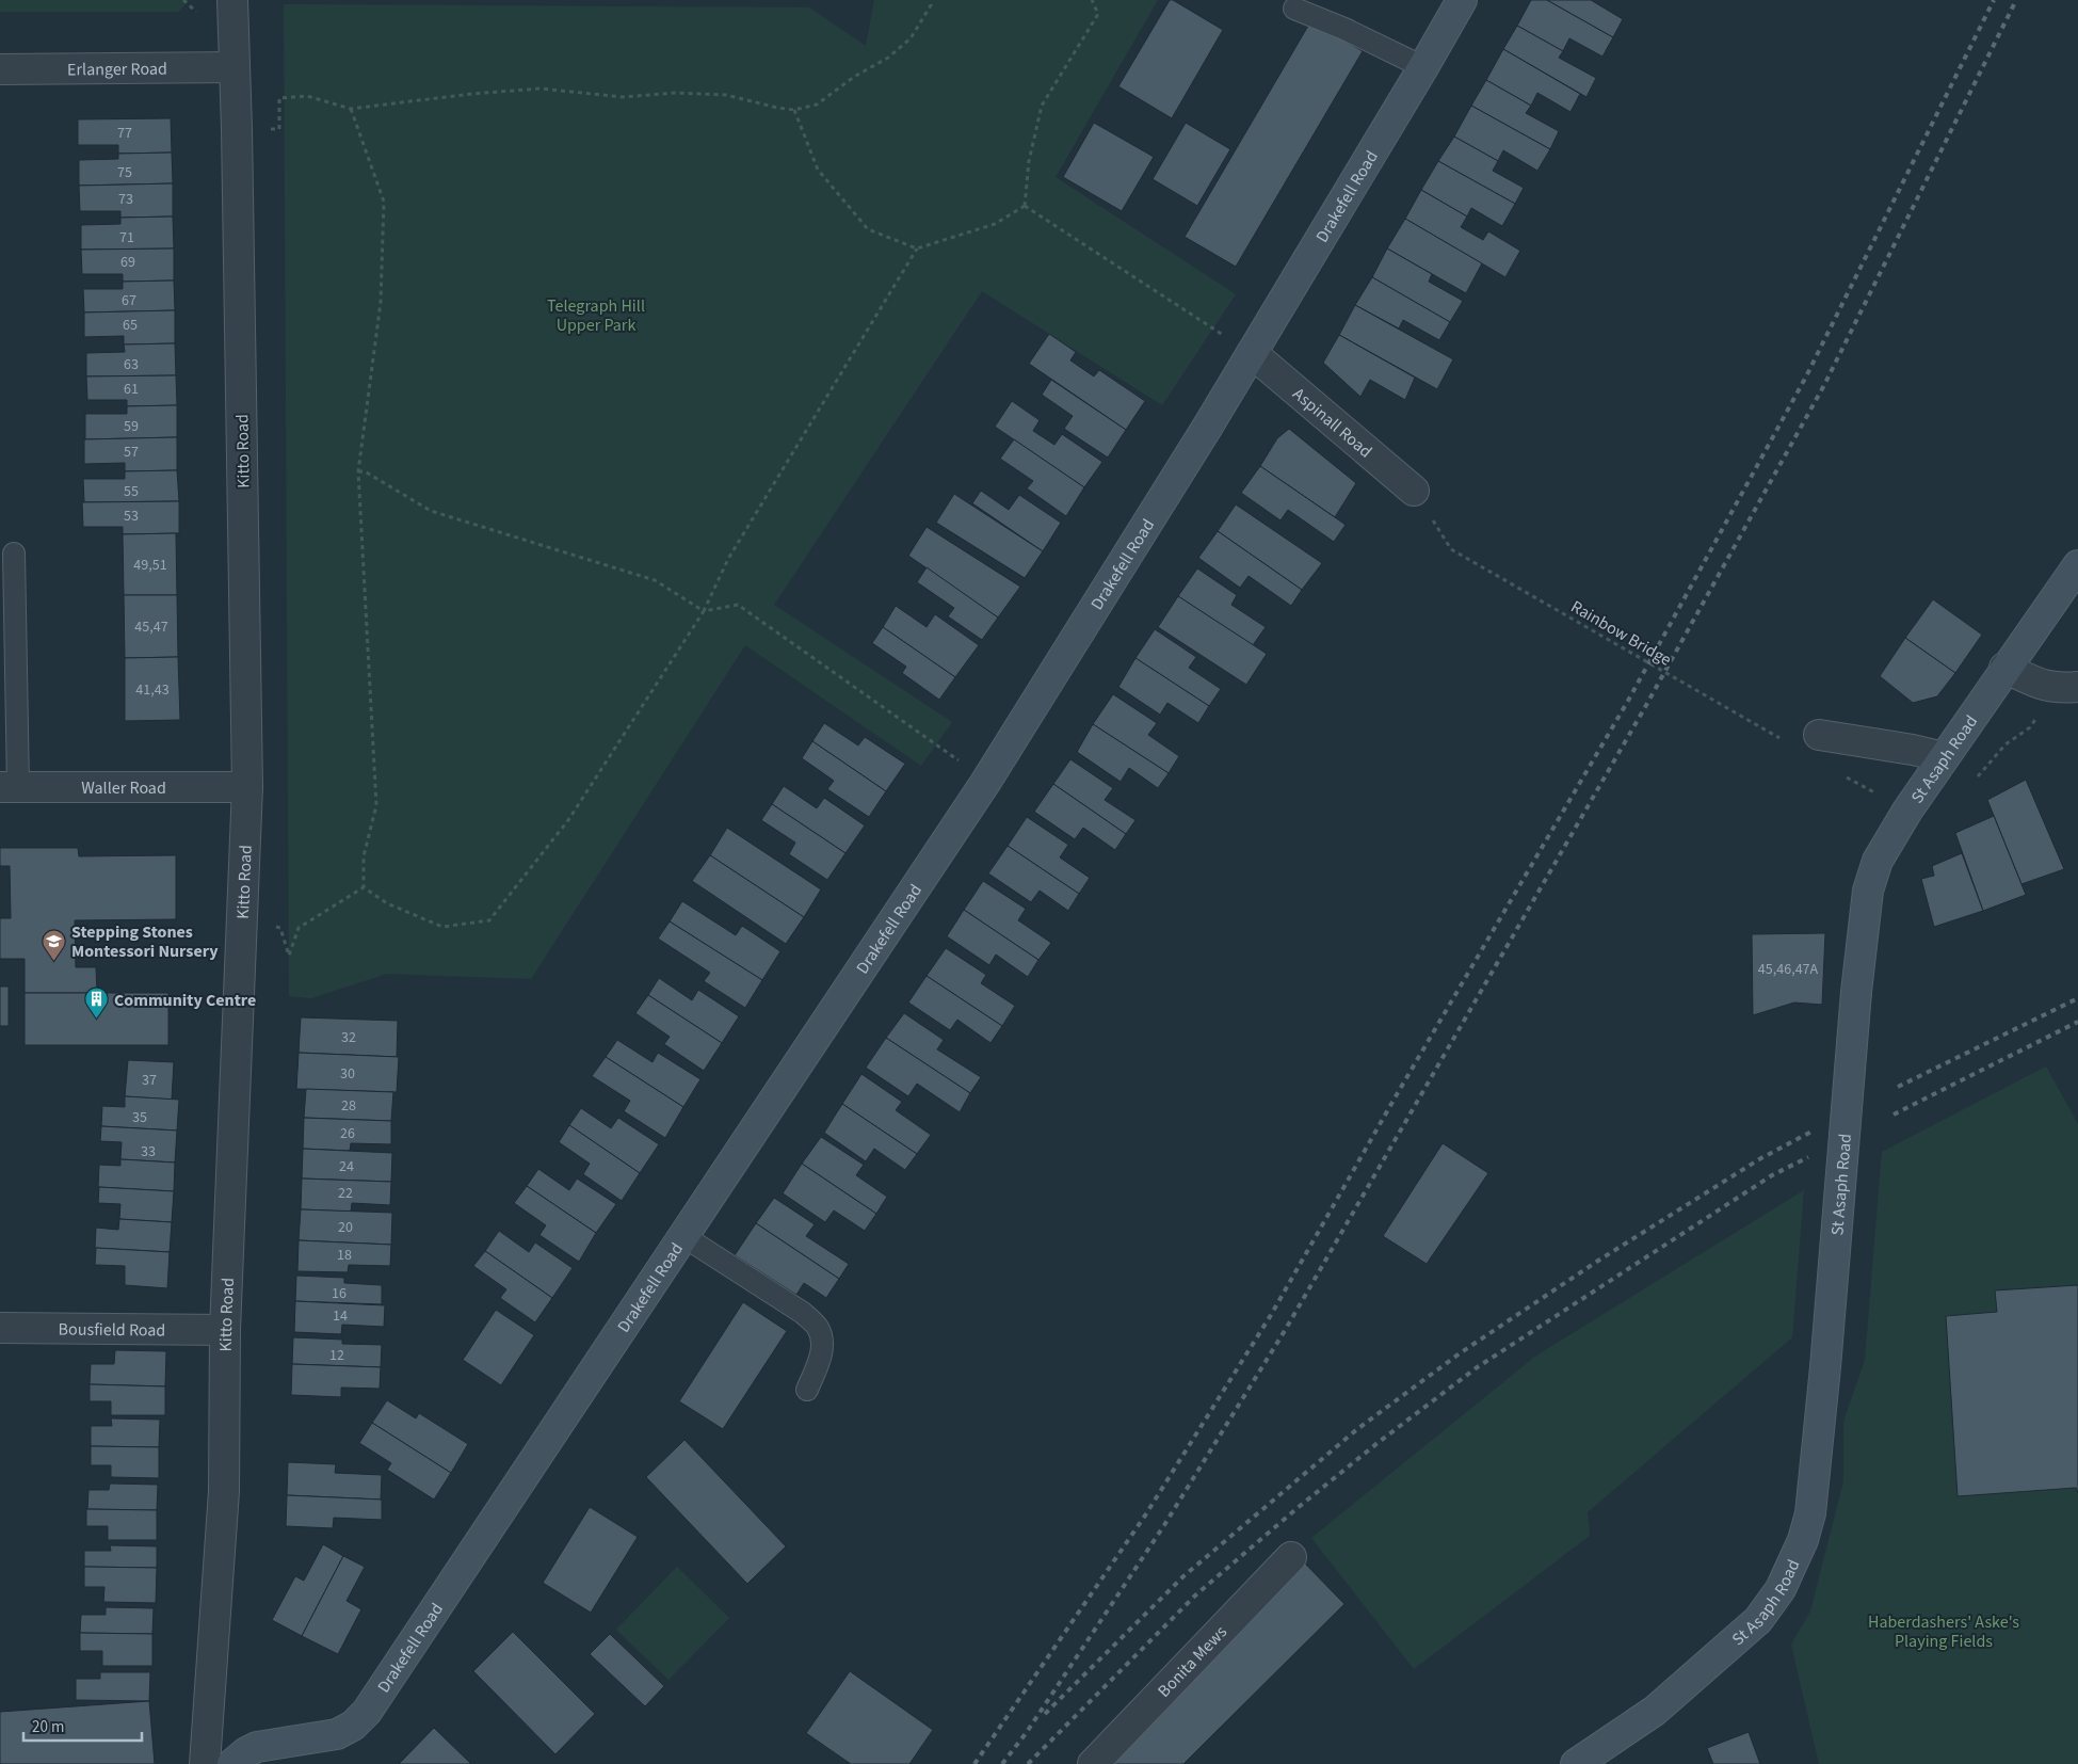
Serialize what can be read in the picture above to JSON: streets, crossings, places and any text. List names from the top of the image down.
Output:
{
  "streets": {
    "main road": ["Drakefell Road", "St Asaph Road"],
    "street": [
      "Erlanger Road",
      "Aspinall Road",
      "Kitto Road",
      "Waller Road",
      "Bousfield Road",
      "Bonita Mews"
    ],
    "path": ["Rainbow Bridge"]
  },
  "crossings": [
    ["Erlanger Road", "Kitto Road"],
    ["Drakefell Road", "Aspinall Road"],
    ["Kitto Road", "Waller Road"],
    ["Kitto Road", "Bousfield Road"]
  ],
  "parks": ["Telegraph Hill Upper Park", "Haberdashers' Aske's Playing Fields"],
  "places": {
    "school or university": ["Stepping Stones Montessori Nursery"],
    "building": ["Community Centre"]
  },
  "house_numbers": [
    "77",
    "75",
    "73",
    "71",
    "69",
    "67",
    "65",
    "63",
    "61",
    "59",
    "57",
    "55",
    "53",
    "49,51",
    "45,47",
    "41,43",
    "45,46,47A",
    "32",
    "30",
    "37",
    "28",
    "35",
    "26",
    "33",
    "24",
    "22",
    "20",
    "18",
    "16",
    "14",
    "12"
  ],
  "scale_bar": "20 m"
}
